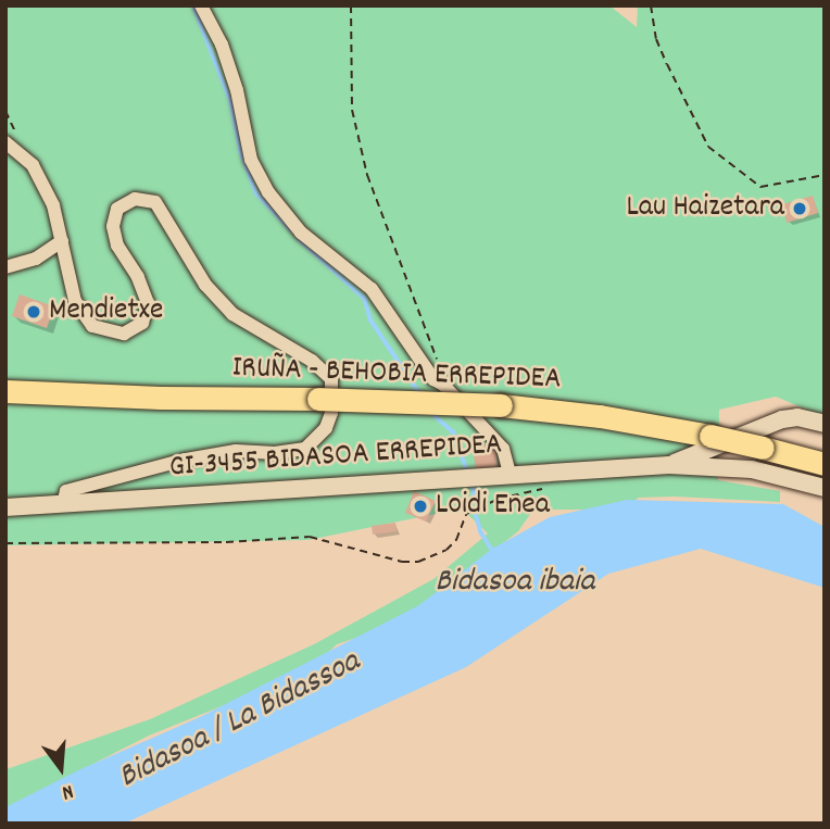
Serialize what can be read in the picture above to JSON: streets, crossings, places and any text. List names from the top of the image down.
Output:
{
  "streets": {
    "highway": ["IRUÑA - BEHOBIA ERREPIDEA"],
    "street": ["GI-3455 BIDASOA ERREPIDEA"]
  },
  "water": ["Bidasoa ibaia", "Bidasoa / La Bidassoa"],
  "places": ["Lau Haizetara", "Mendietxe", "Loidi Enea"],
  "north": "bottom"
}
